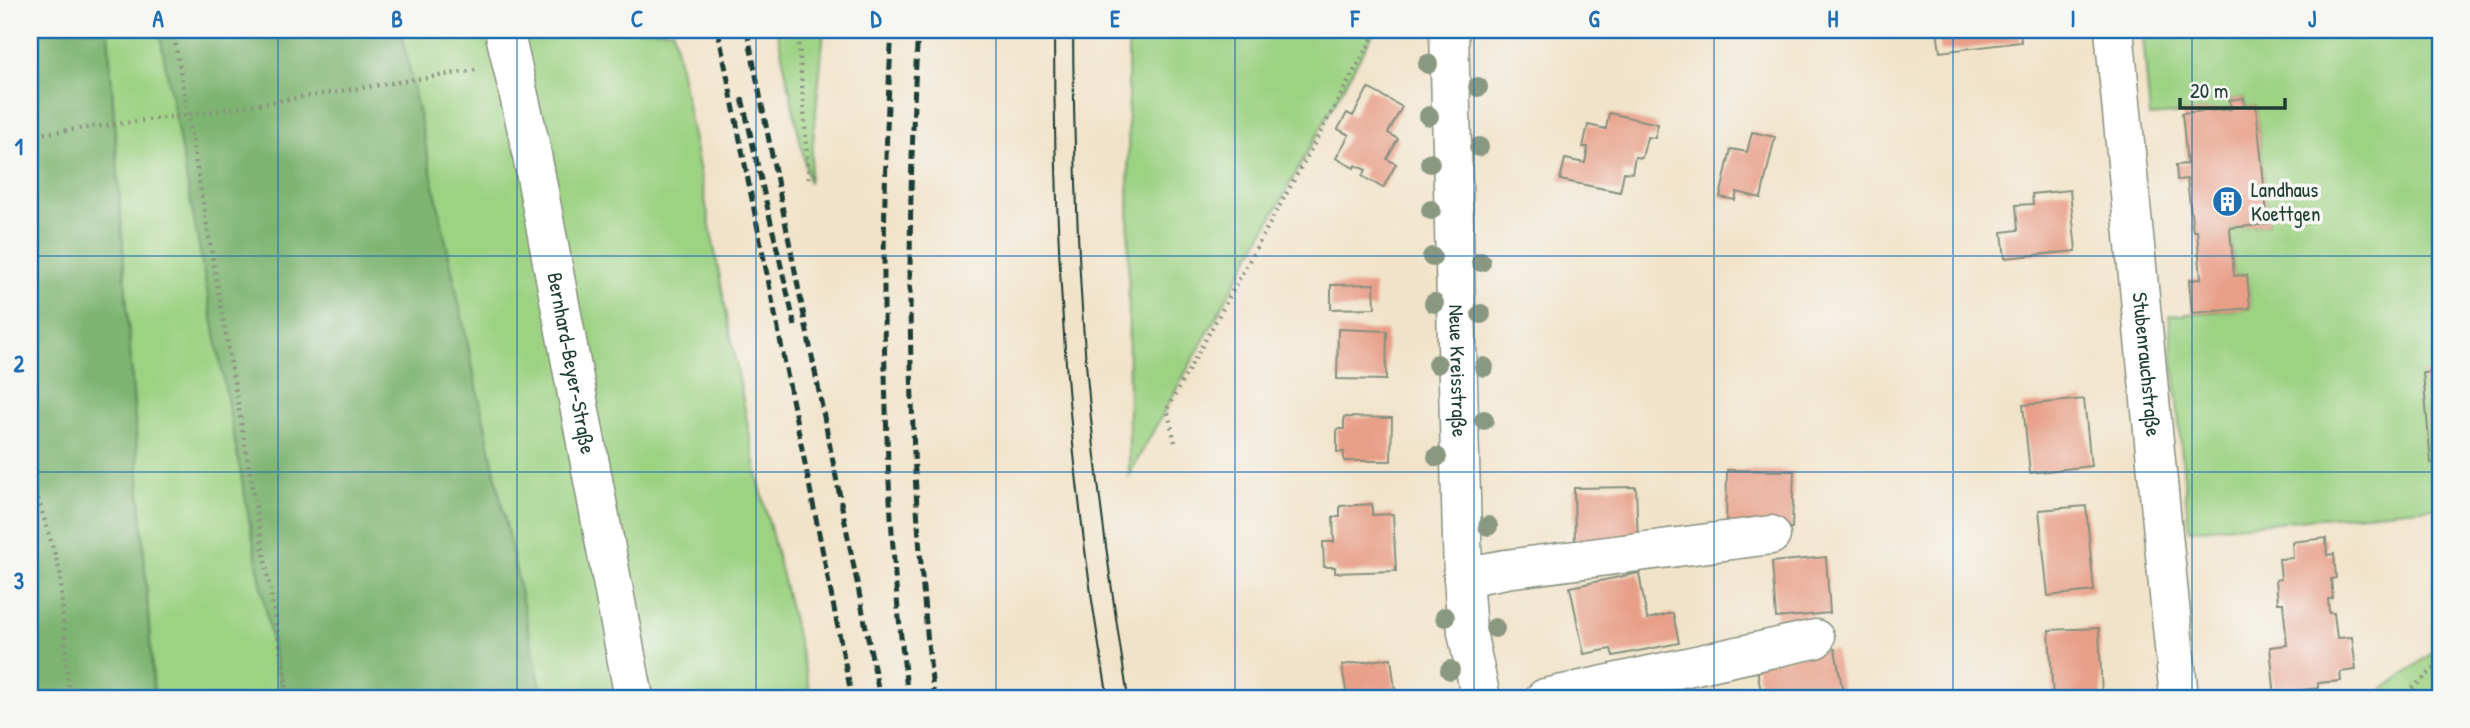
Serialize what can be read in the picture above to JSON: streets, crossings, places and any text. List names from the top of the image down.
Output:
{
  "streets": {
    "street": ["Bernhard-Beyer-Straße", "Stubenrauchstraße", "Neue Kreisstraße"]
  },
  "places": {
    "building": ["Landhaus Koettgen"]
  },
  "scale_bar": "20 m",
  "grid": {
    "columns": [
      "A",
      "B",
      "C",
      "D",
      "E",
      "F",
      "G",
      "H",
      "I",
      "J"
    ],
    "rows": ["1", "2", "3"]
  }
}
